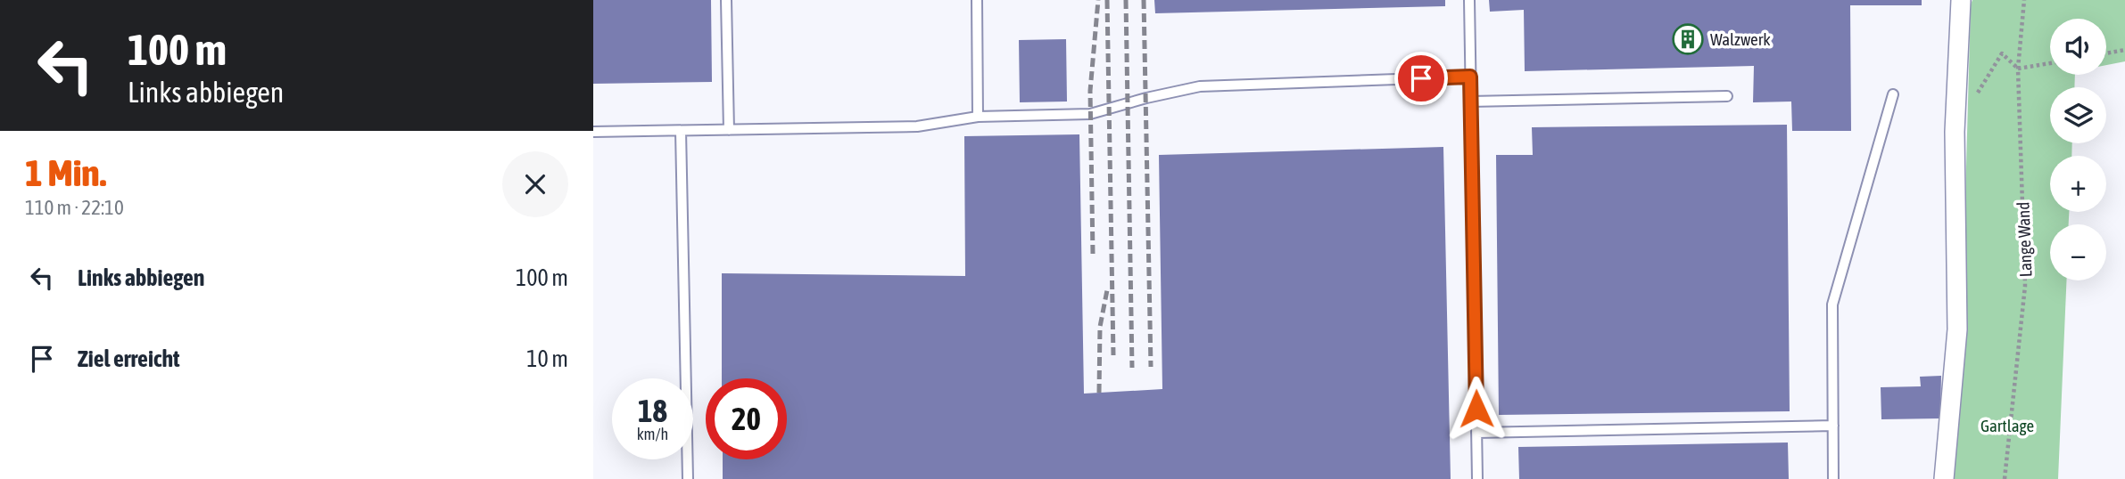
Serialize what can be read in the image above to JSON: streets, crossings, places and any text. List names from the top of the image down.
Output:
{
  "streets": {
    "path": ["Lange Wand"]
  },
  "parks": ["Gartlage"],
  "places": {
    "building": ["Walzwerk"]
  },
  "page": {
    "turn": ["100 m", "Links abbiegen"],
    "map_buttons": ["+", "−"],
    "heading": ["1 Min.", "110 m · 22:10"],
    "list": [
      {
        "name": "Links abbiegen",
        "value": "100 m"
      },
      {
        "name": "Ziel erreicht",
        "value": "10 m"
      }
    ],
    "speed": "18 km/h",
    "limit": "20"
  }
}
